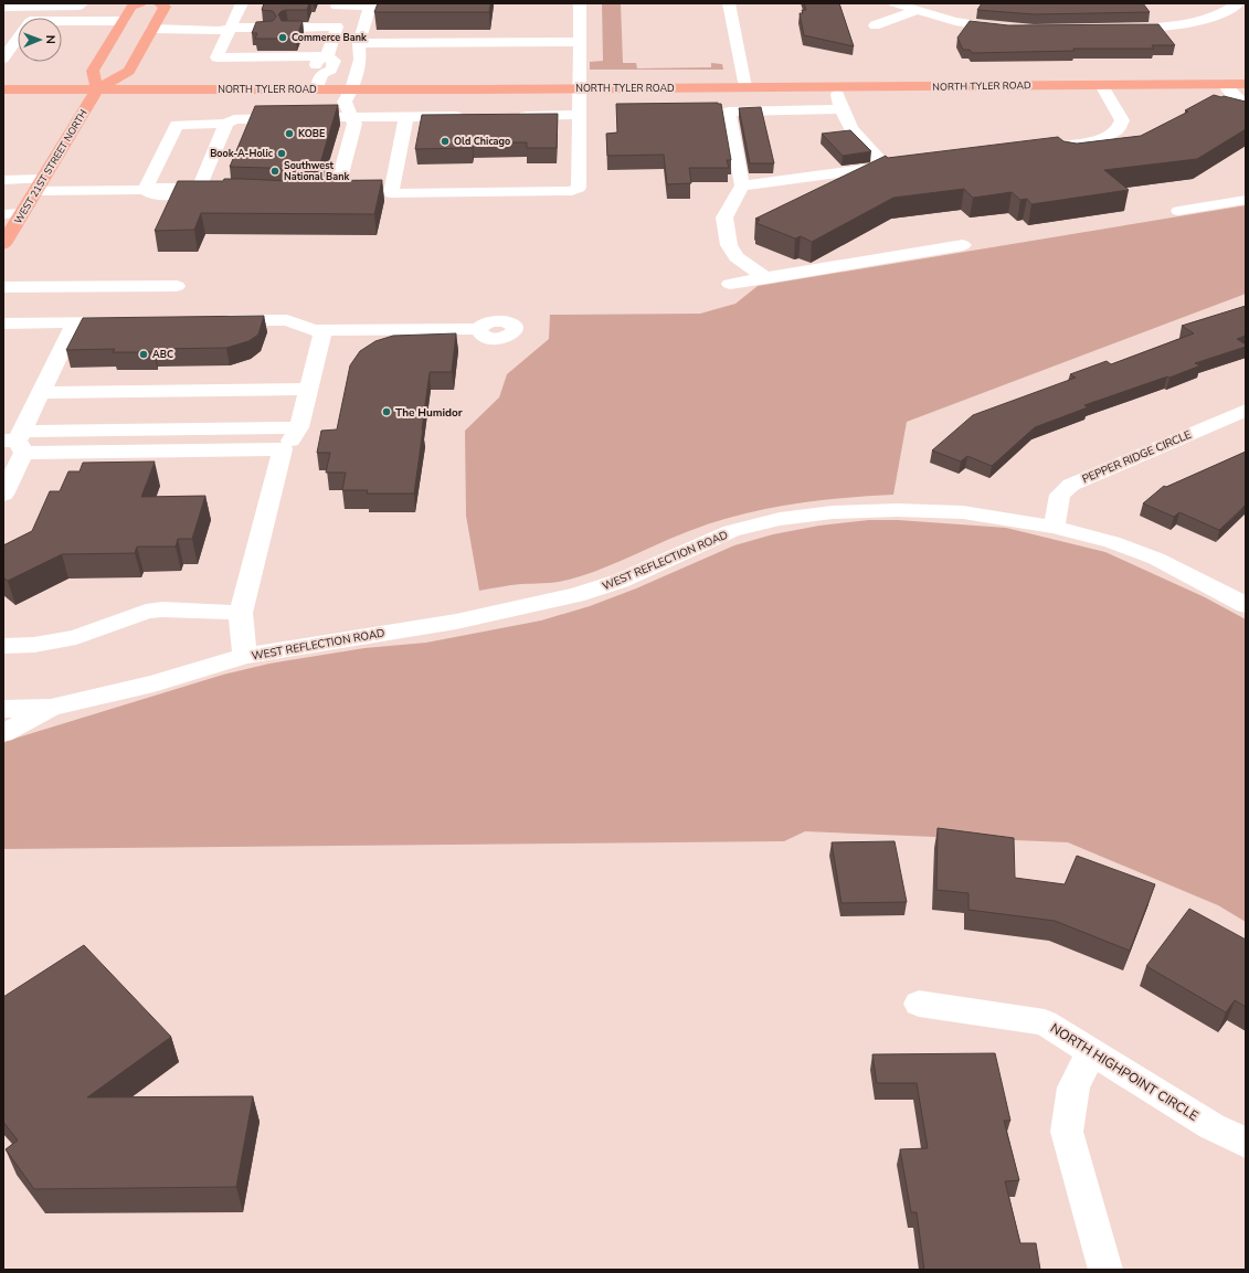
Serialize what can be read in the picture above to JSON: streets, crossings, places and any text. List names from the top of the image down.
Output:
{
  "streets": {
    "main road": ["NORTH TYLER ROAD", "WEST 21ST STREET NORTH"],
    "street": ["PEPPER RIDGE CIRCLE", "WEST REFLECTION ROAD", "NORTH HIGHPOINT CIRCLE"]
  },
  "crossings": [
    ["NORTH TYLER ROAD", "WEST 21ST STREET NORTH"],
    ["PEPPER RIDGE CIRCLE", "WEST REFLECTION ROAD"]
  ],
  "places": [
    "Commerce Bank",
    "KOBE",
    "Old Chicago",
    "Book-A-Holic",
    "Southwest National Bank",
    "ABC",
    "The Humidor"
  ],
  "north": "right"
}
